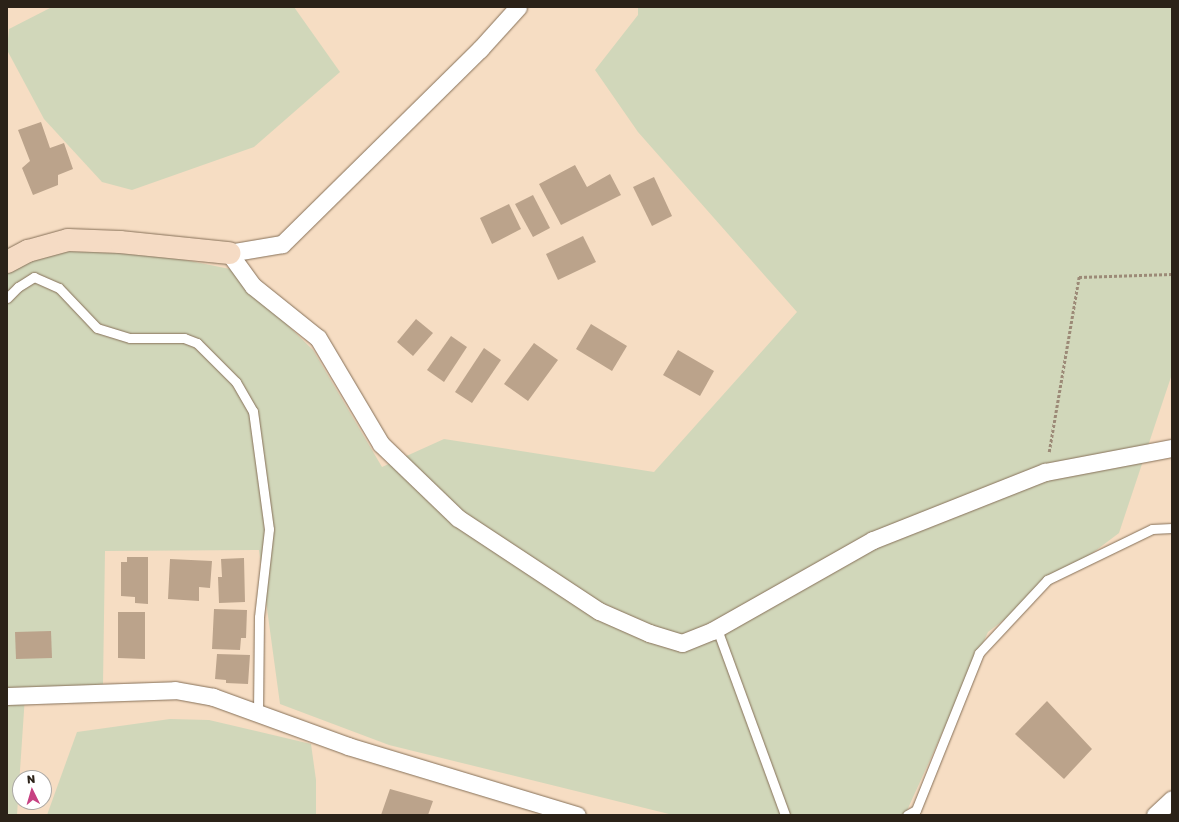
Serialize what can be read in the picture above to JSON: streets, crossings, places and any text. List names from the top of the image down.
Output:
{
  "north": "top"
}
